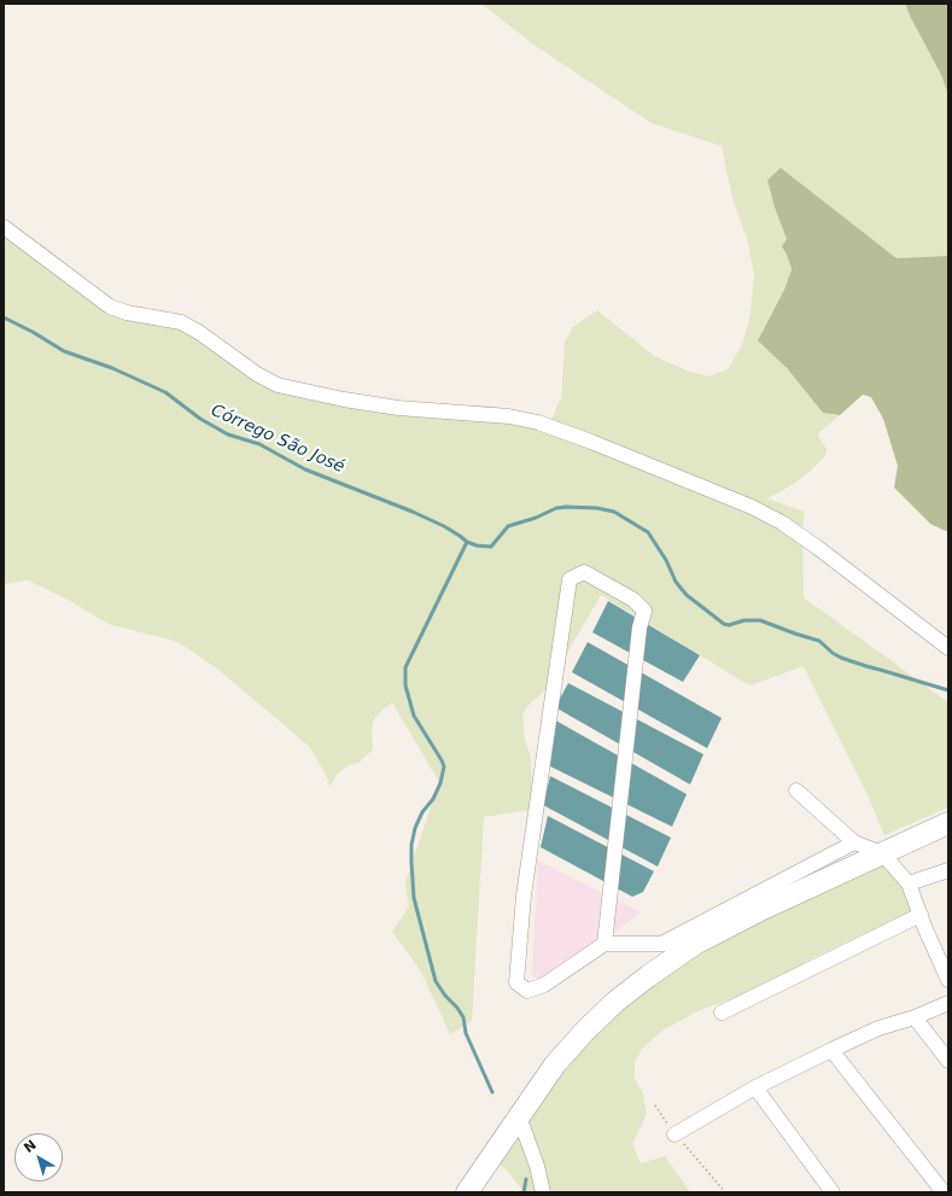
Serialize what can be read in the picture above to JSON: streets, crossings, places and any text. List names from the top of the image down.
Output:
{
  "water": ["Córrego São José"],
  "north": "top left"
}
